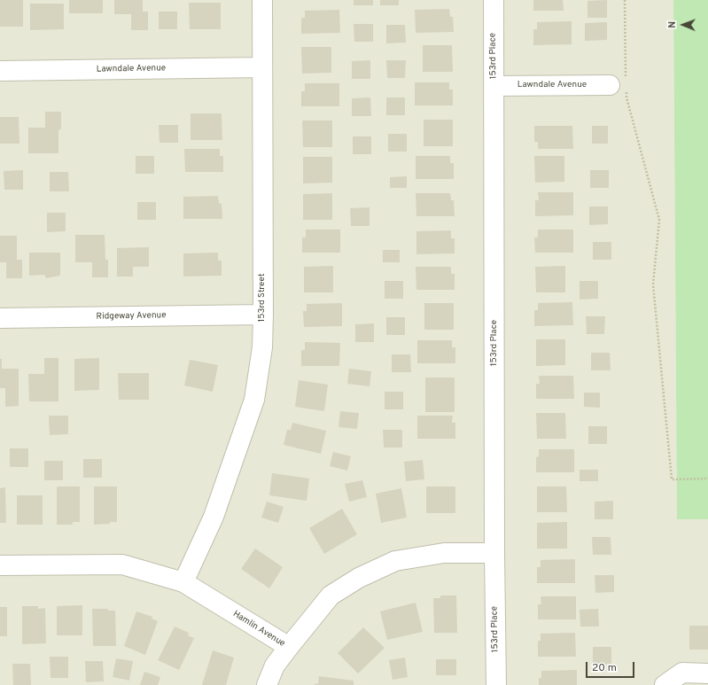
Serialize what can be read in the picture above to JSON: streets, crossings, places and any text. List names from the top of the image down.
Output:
{
  "streets": {
    "street": [
      "153rd Place",
      "Lawndale Avenue",
      "153rd Street",
      "Ridgeway Avenue",
      "Hamlin Avenue"
    ]
  },
  "crossings": [
    ["153rd Place", "Lawndale Avenue"],
    ["153rd Place", "Hamlin Avenue"],
    ["Lawndale Avenue", "153rd Street"],
    ["153rd Street", "Ridgeway Avenue"],
    ["153rd Street", "Hamlin Avenue"]
  ],
  "scale_bar": "20 m",
  "north": "left"
}
